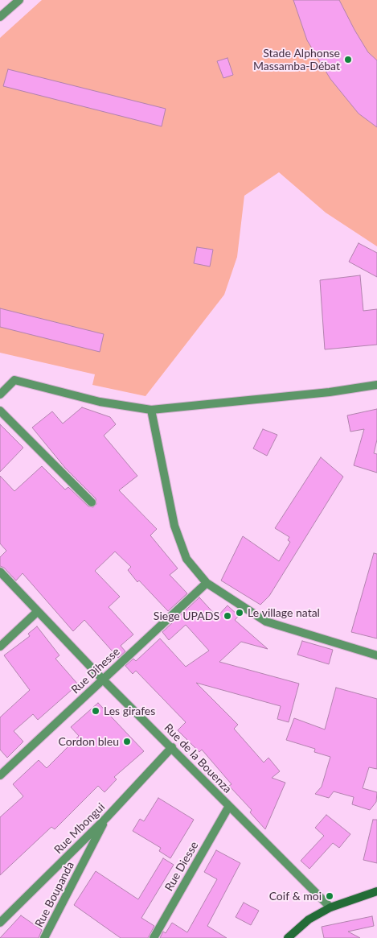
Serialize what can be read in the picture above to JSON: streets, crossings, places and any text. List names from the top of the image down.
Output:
{
  "streets": {
    "street": [
      "Rue Dihesse",
      "Rue de la Bouenza",
      "Rue Mbongui",
      "Rue Diesse",
      "Rue Boupanda"
    ]
  },
  "crossings": [
    ["Rue Dihesse", "Rue de la Bouenza"],
    ["Rue de la Bouenza", "Rue Mbongui"],
    ["Rue de la Bouenza", "Rue Diesse"],
    ["Rue Mbongui", "Rue Boupanda"]
  ],
  "places": [
    "Stade Alphonse Massamba-Débat",
    "Le village natal",
    "Siege UPADS",
    "Les girafes",
    "Cordon bleu",
    "Coif & moi"
  ]
}
